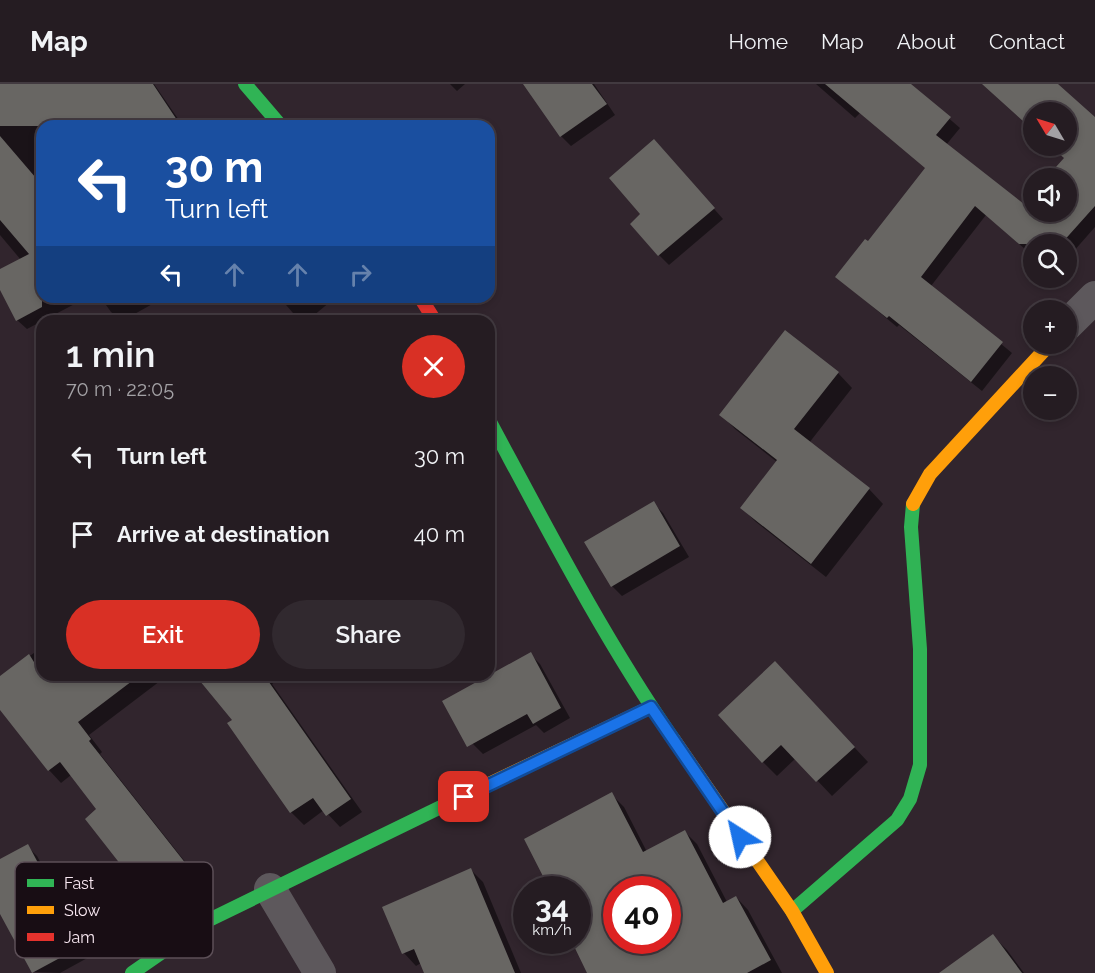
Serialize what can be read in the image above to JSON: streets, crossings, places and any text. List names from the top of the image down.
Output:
{
  "legend": ["Fast", "Slow", "Jam"],
  "north": "top left",
  "page": {
    "header": "Map",
    "nav": [
      "Home",
      "Map",
      "About",
      "Contact"
    ],
    "map_buttons": ["+", "−"],
    "turn": ["30 m", "Turn left"],
    "heading": ["1 min", "70 m · 22:05"],
    "list": [
      {
        "name": "Turn left",
        "value": "30 m"
      },
      {
        "name": "Arrive at destination",
        "value": "40 m"
      }
    ],
    "buttons": ["Exit", "Share"],
    "speed": "34 km/h",
    "limit": "40"
  }
}
